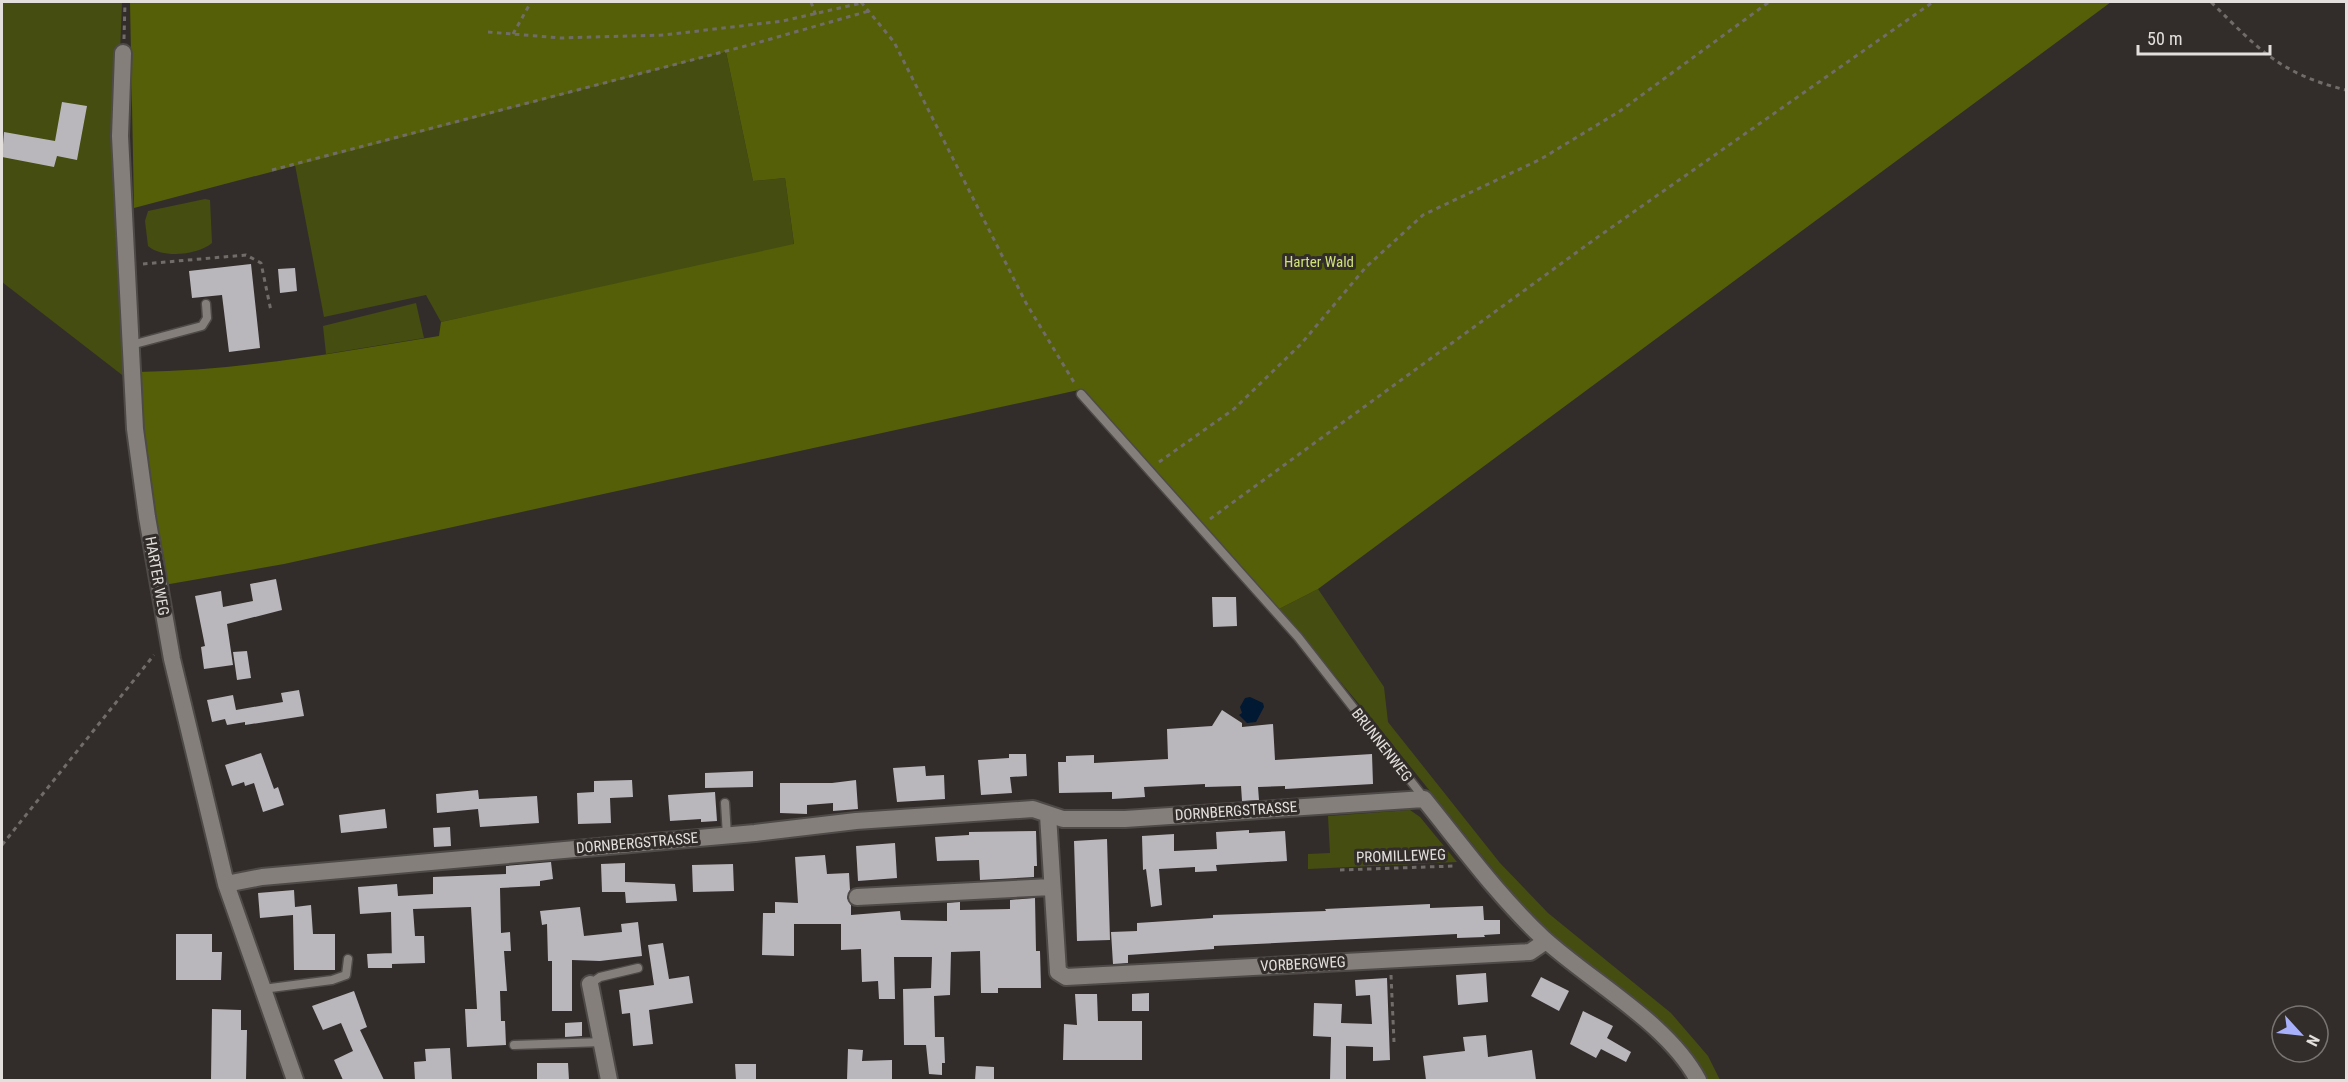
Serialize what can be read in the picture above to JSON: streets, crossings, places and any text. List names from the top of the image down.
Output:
{
  "streets": {
    "street": [
      "HARTER WEG",
      "BRUNNENWEG",
      "DORNBERGSTRASSE",
      "VORBERGWEG"
    ],
    "path": ["PROMILLEWEG"]
  },
  "crossings": [
    ["HARTER WEG", "DORNBERGSTRASSE"],
    ["BRUNNENWEG", "DORNBERGSTRASSE"],
    ["BRUNNENWEG", "VORBERGWEG"]
  ],
  "parks": ["Harter Wald"],
  "scale_bar": "50 m",
  "north": "bottom right"
}
